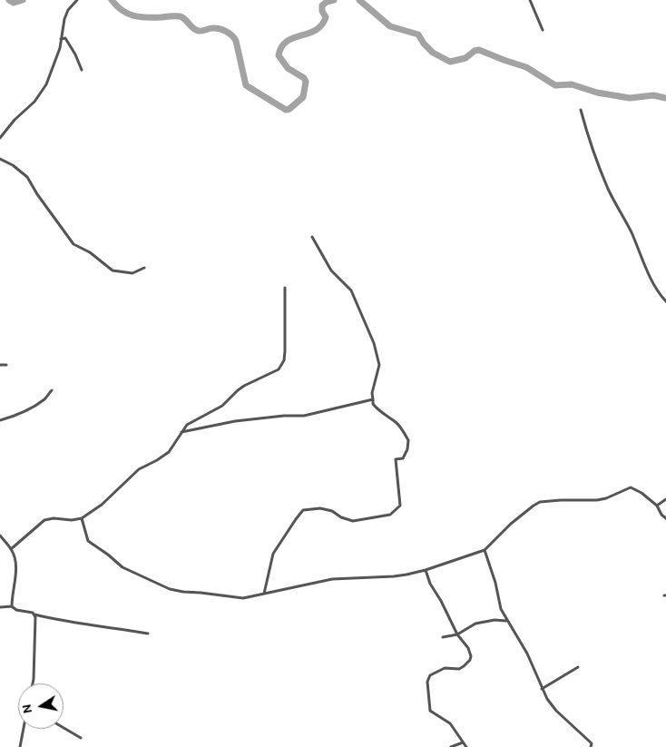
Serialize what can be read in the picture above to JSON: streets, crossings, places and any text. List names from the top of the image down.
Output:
{
  "north": "left"
}
